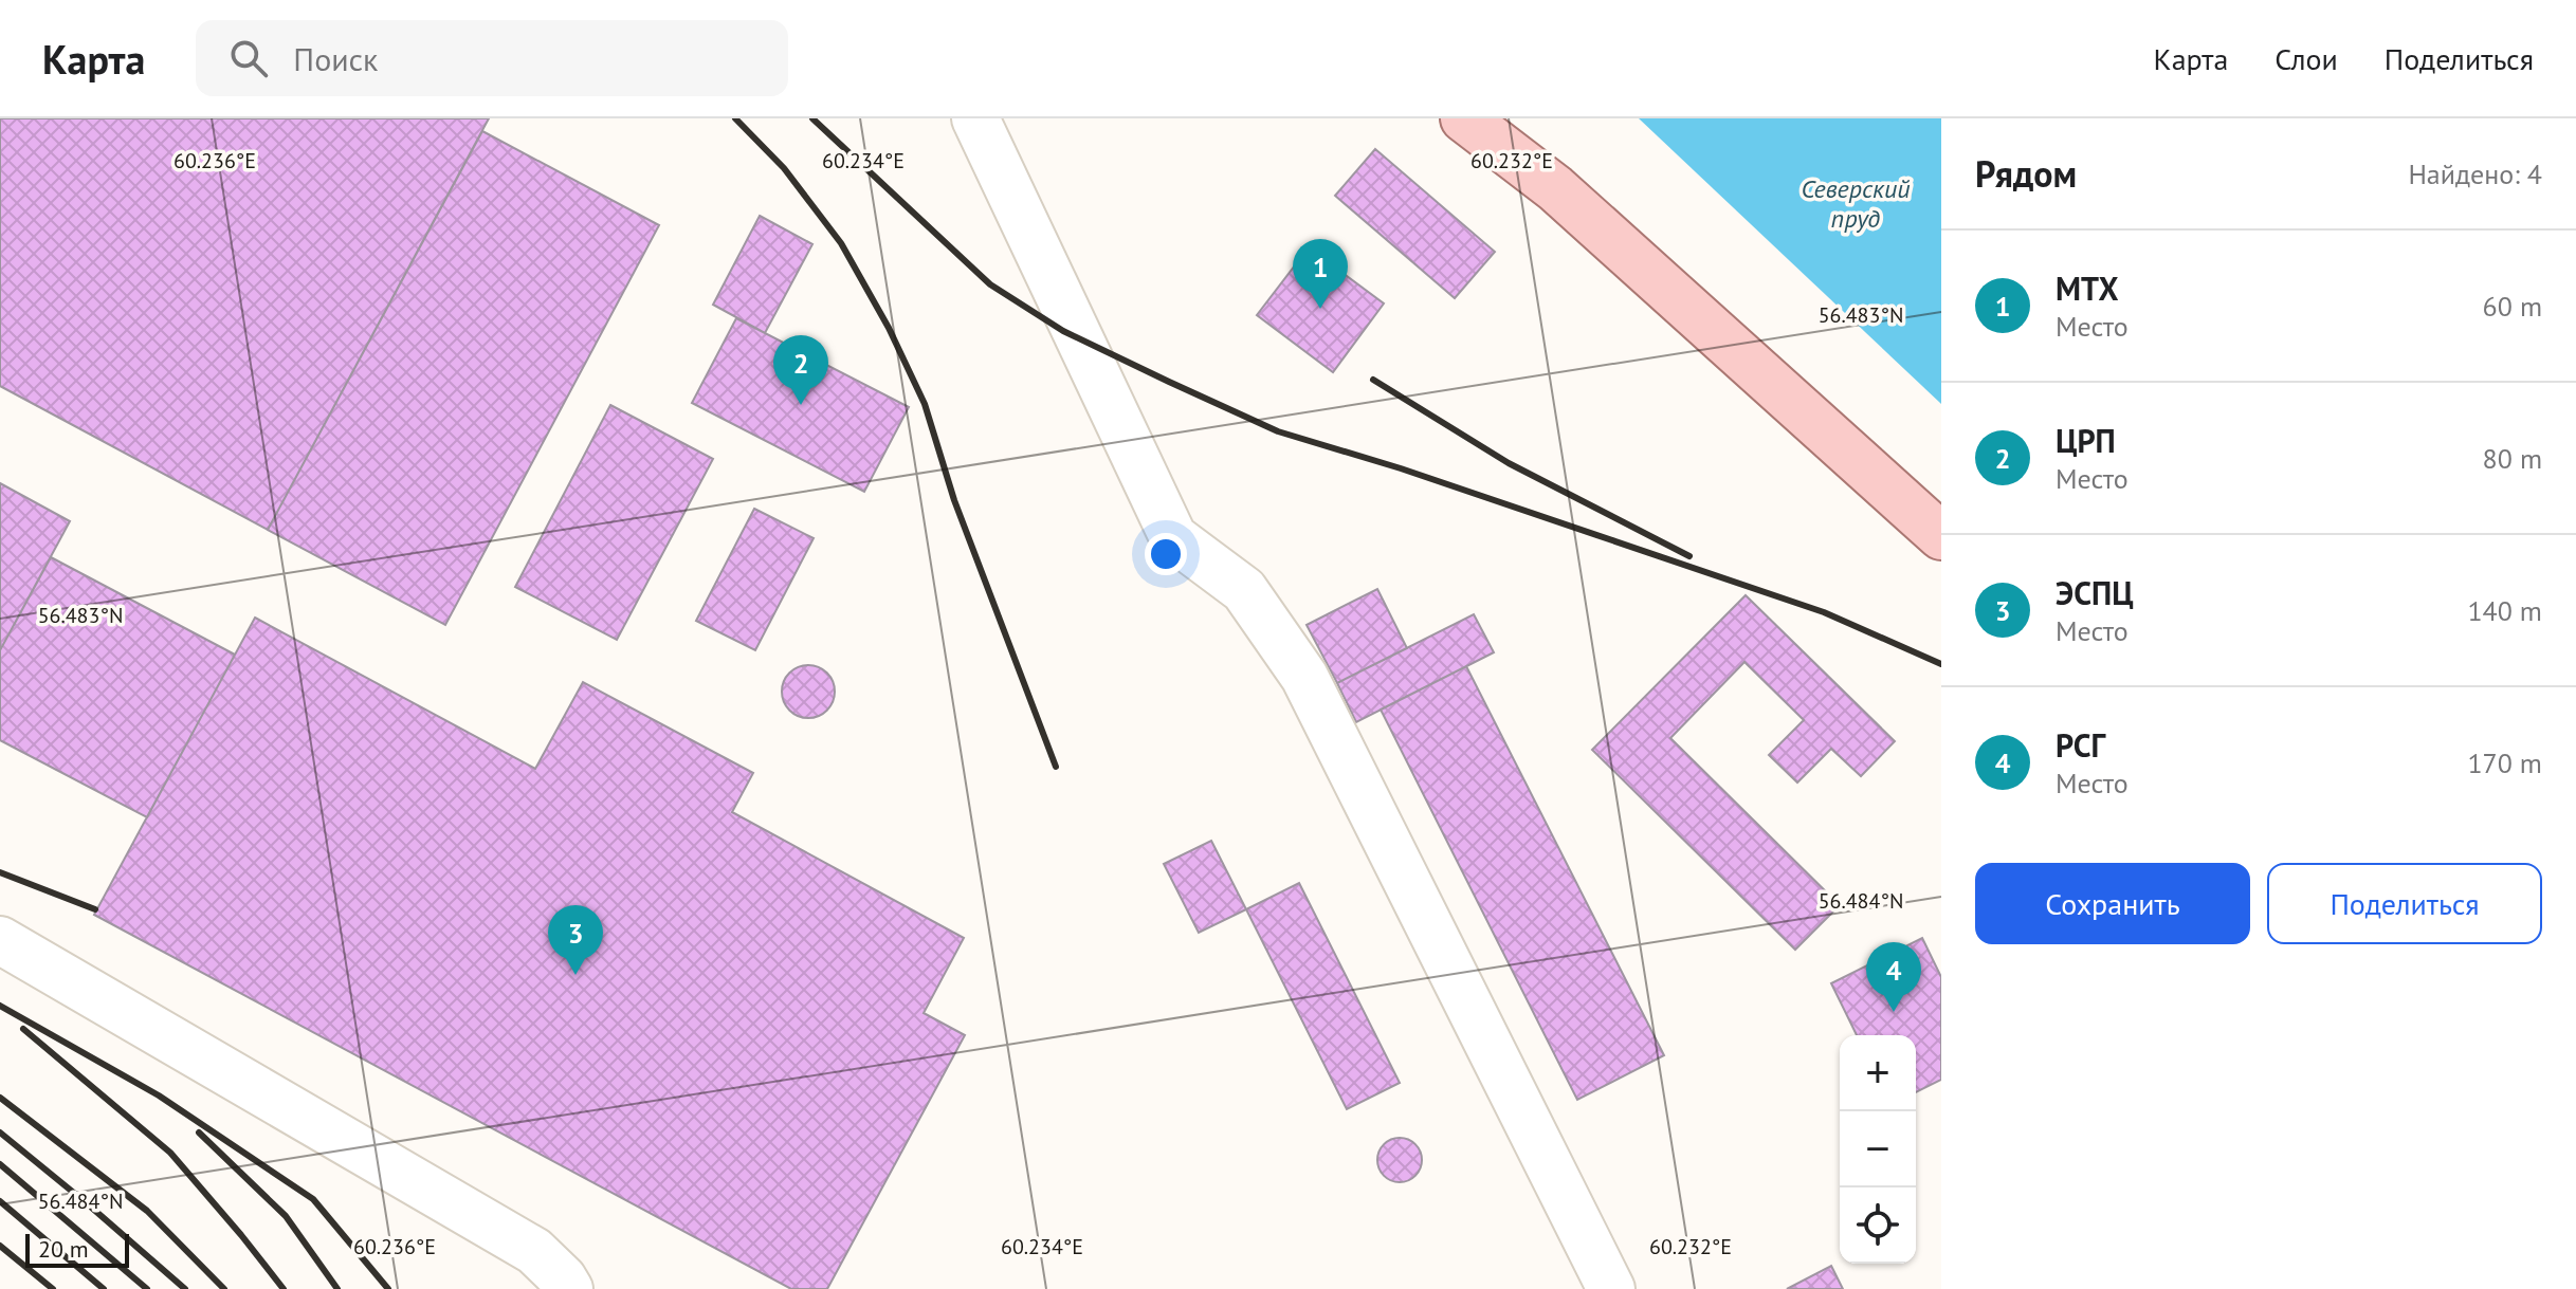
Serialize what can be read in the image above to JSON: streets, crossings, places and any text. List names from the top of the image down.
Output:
{
  "water": ["Северский пруд"],
  "scale_bar": "20 m",
  "page": {
    "header": "Карта",
    "search": "Поиск",
    "nav": ["Карта", "Слои", "Поделиться"],
    "heading": ["Рядом", "Найдено: 4"],
    "list": [
      {
        "mark": "1",
        "name": "МТХ",
        "note": "Место",
        "value": "60 m"
      },
      {
        "mark": "2",
        "name": "ЦРП",
        "note": "Место",
        "value": "80 m"
      },
      {
        "mark": "3",
        "name": "ЭСПЦ",
        "note": "Место",
        "value": "140 m"
      },
      {
        "mark": "4",
        "name": "РСГ",
        "note": "Место",
        "value": "170 m"
      }
    ],
    "pins": [
      "1",
      "2",
      "3",
      "4"
    ],
    "buttons": ["Сохранить", "Поделиться"],
    "map_buttons": ["+", "−"],
    "scale": "20 m"
  },
  "coordinates": [
    "60.236°E",
    "60.234°E",
    "60.232°E",
    "56.483°N",
    "56.484°N"
  ]
}
